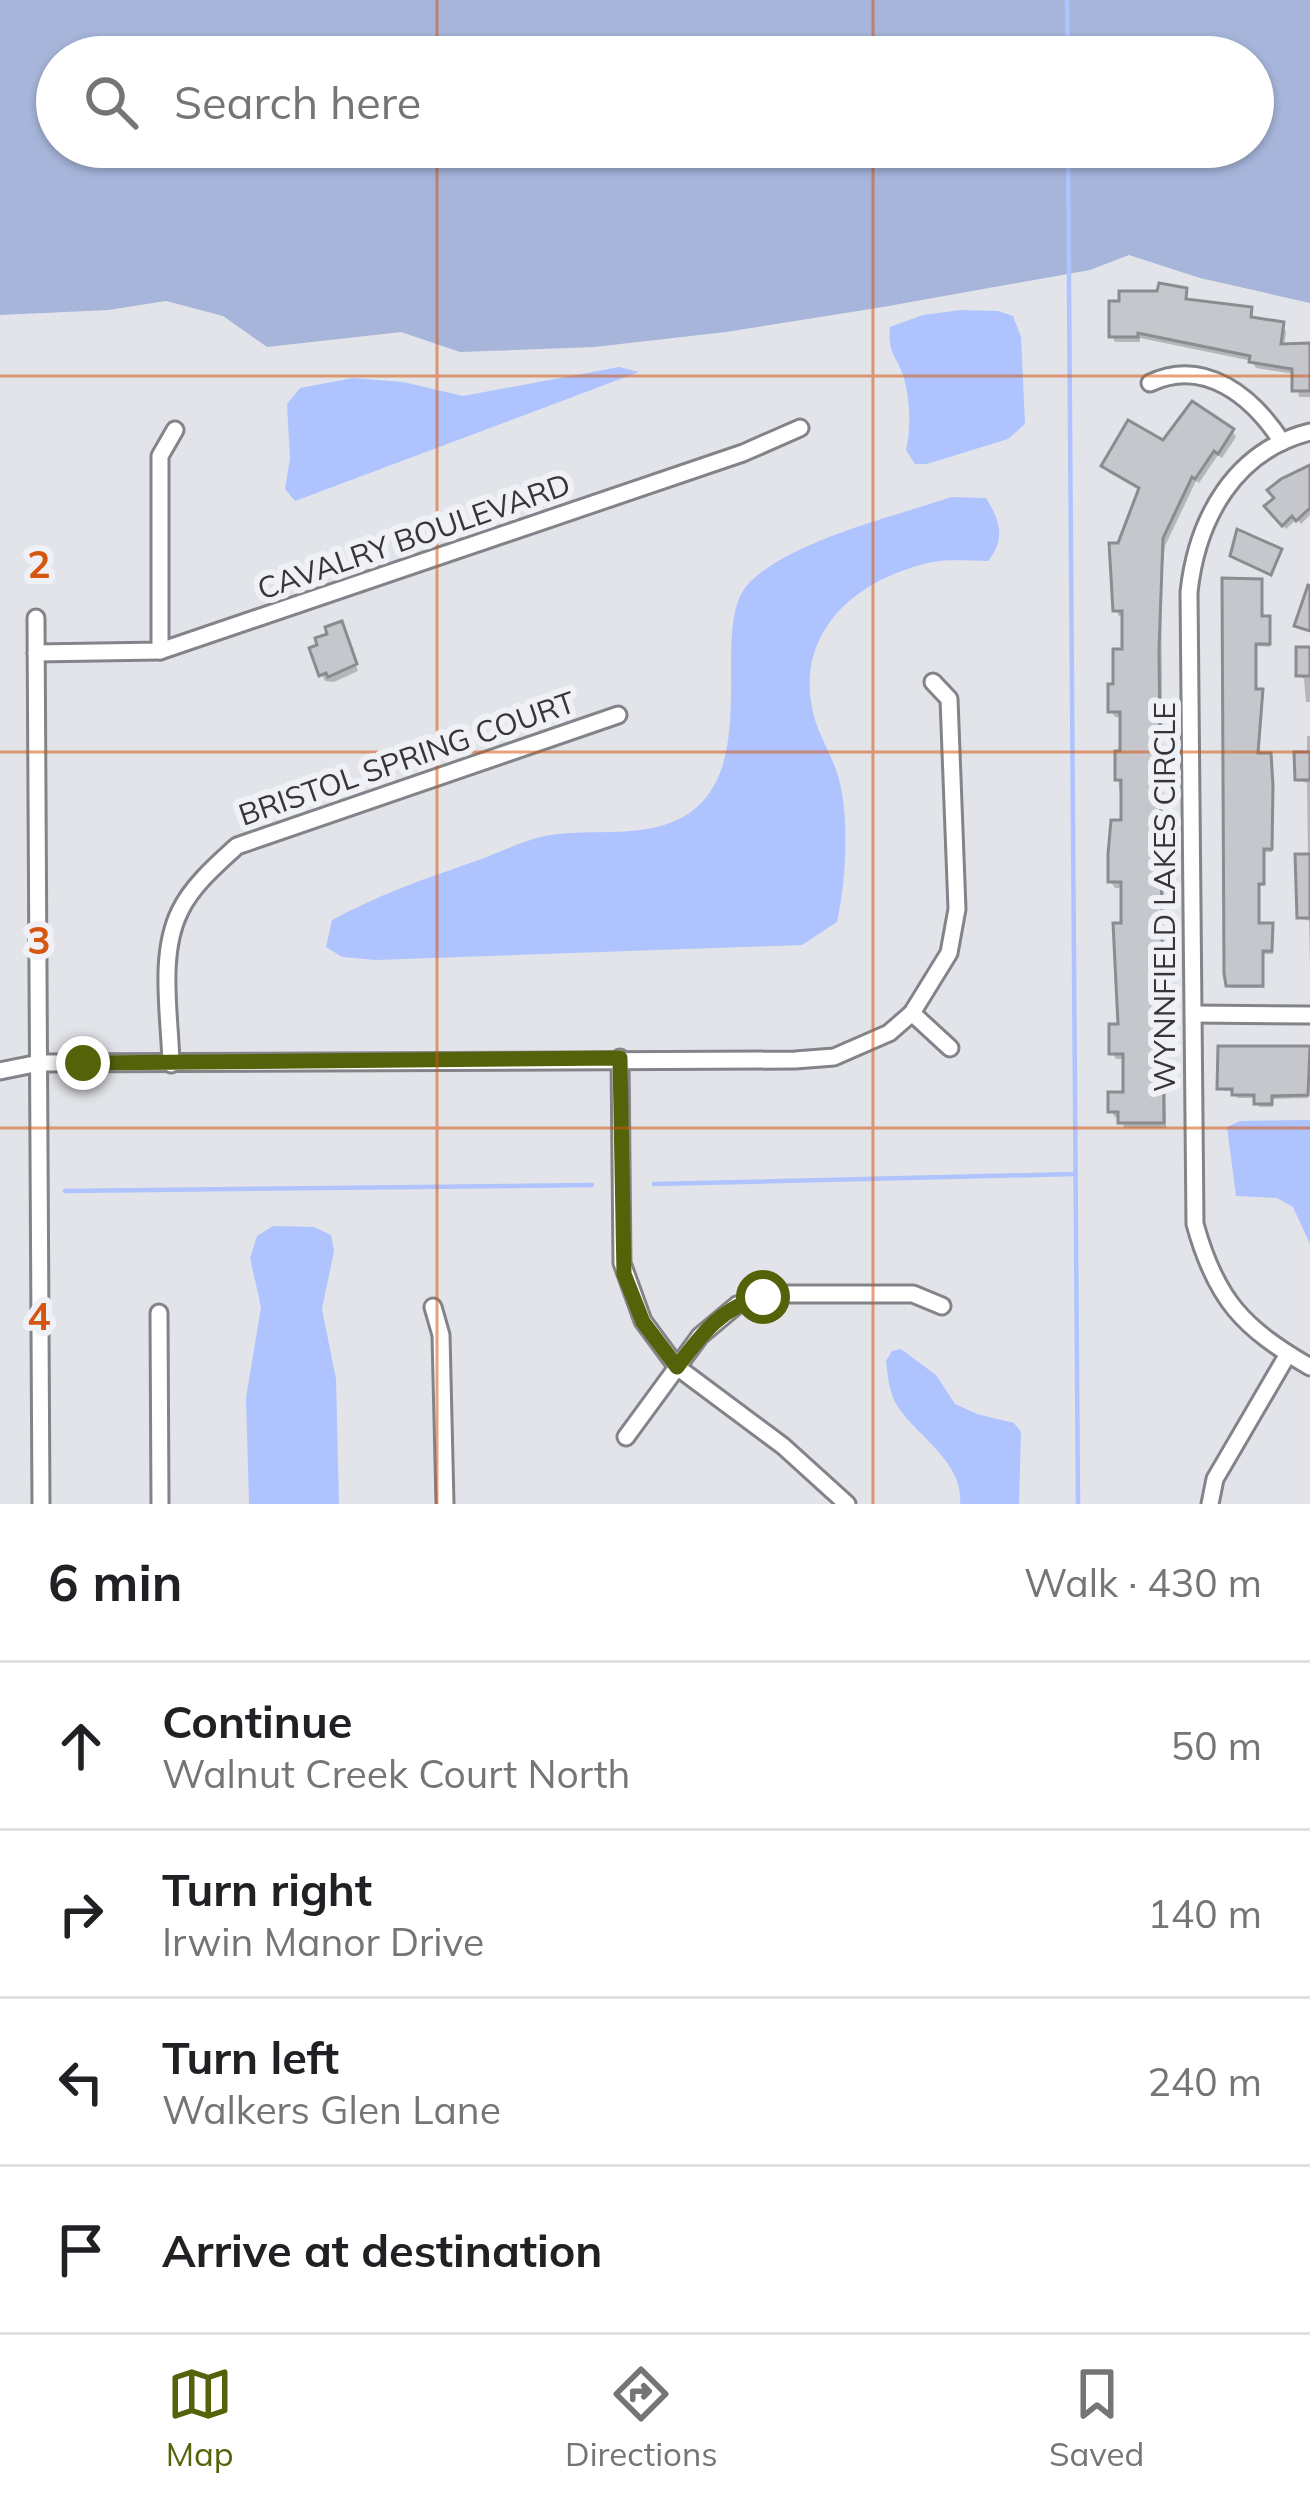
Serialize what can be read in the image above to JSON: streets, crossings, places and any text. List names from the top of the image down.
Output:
{
  "streets": {
    "street": ["CAVALRY BOULEVARD", "BRISTOL SPRING COURT", "WYNNFIELD LAKES CIRCLE"]
  },
  "page": {
    "search": "Search here",
    "heading": ["6 min", "Walk · 430 m"],
    "list": [
      ["Continue", "Walnut Creek Court North", "50 m"],
      ["Turn right", "Irwin Manor Drive", "140 m"],
      ["Turn left", "Walkers Glen Lane", "240 m"],
      "Arrive at destination"
    ],
    "nav": ["Map", "Directions", "Saved"]
  },
  "grid": {
    "rows": ["2", "3", "4"]
  }
}
